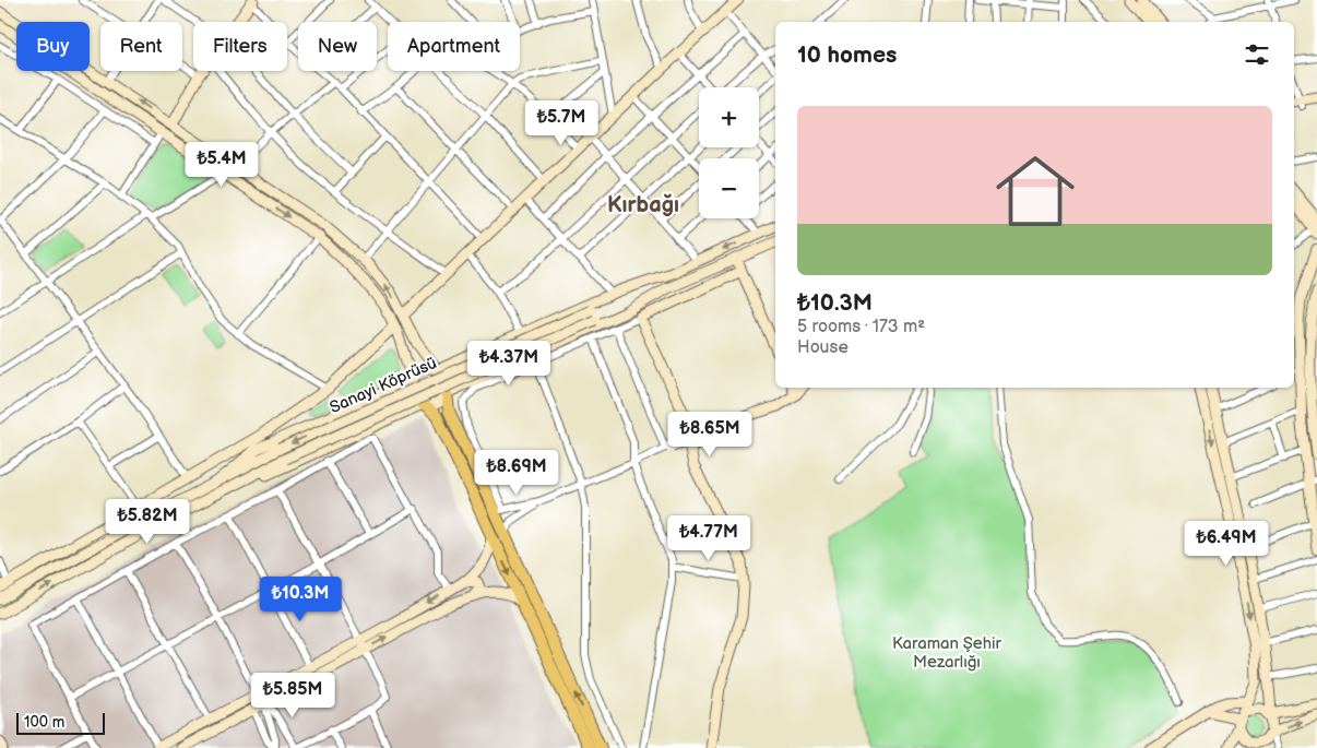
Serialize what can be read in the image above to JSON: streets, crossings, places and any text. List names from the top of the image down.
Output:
{
  "streets": {
    "main road": ["Sanayi Köprüsü"]
  },
  "districts": ["Kırbağı"],
  "parks": ["Karaman Şehir Mezarlığı"],
  "scale_bar": "100 m",
  "page": {
    "chip": [
      "Buy",
      "Rent",
      "Filters",
      "New",
      "Apartment"
    ],
    "heading": "10 homes",
    "map_buttons": ["+", "−"],
    "list": [
      {
        "name": "₺10.3M",
        "note": "5 rooms · 173 m² · House"
      }
    ],
    "price": [
      "₺5.7M",
      "₺5.4M",
      "₺4.37M",
      "₺8.65M",
      "₺8.69M",
      "₺5.82M",
      "₺4.77M",
      "₺6.49M",
      "₺10.3M",
      "₺5.85M"
    ],
    "scale": "100 m"
  }
}
